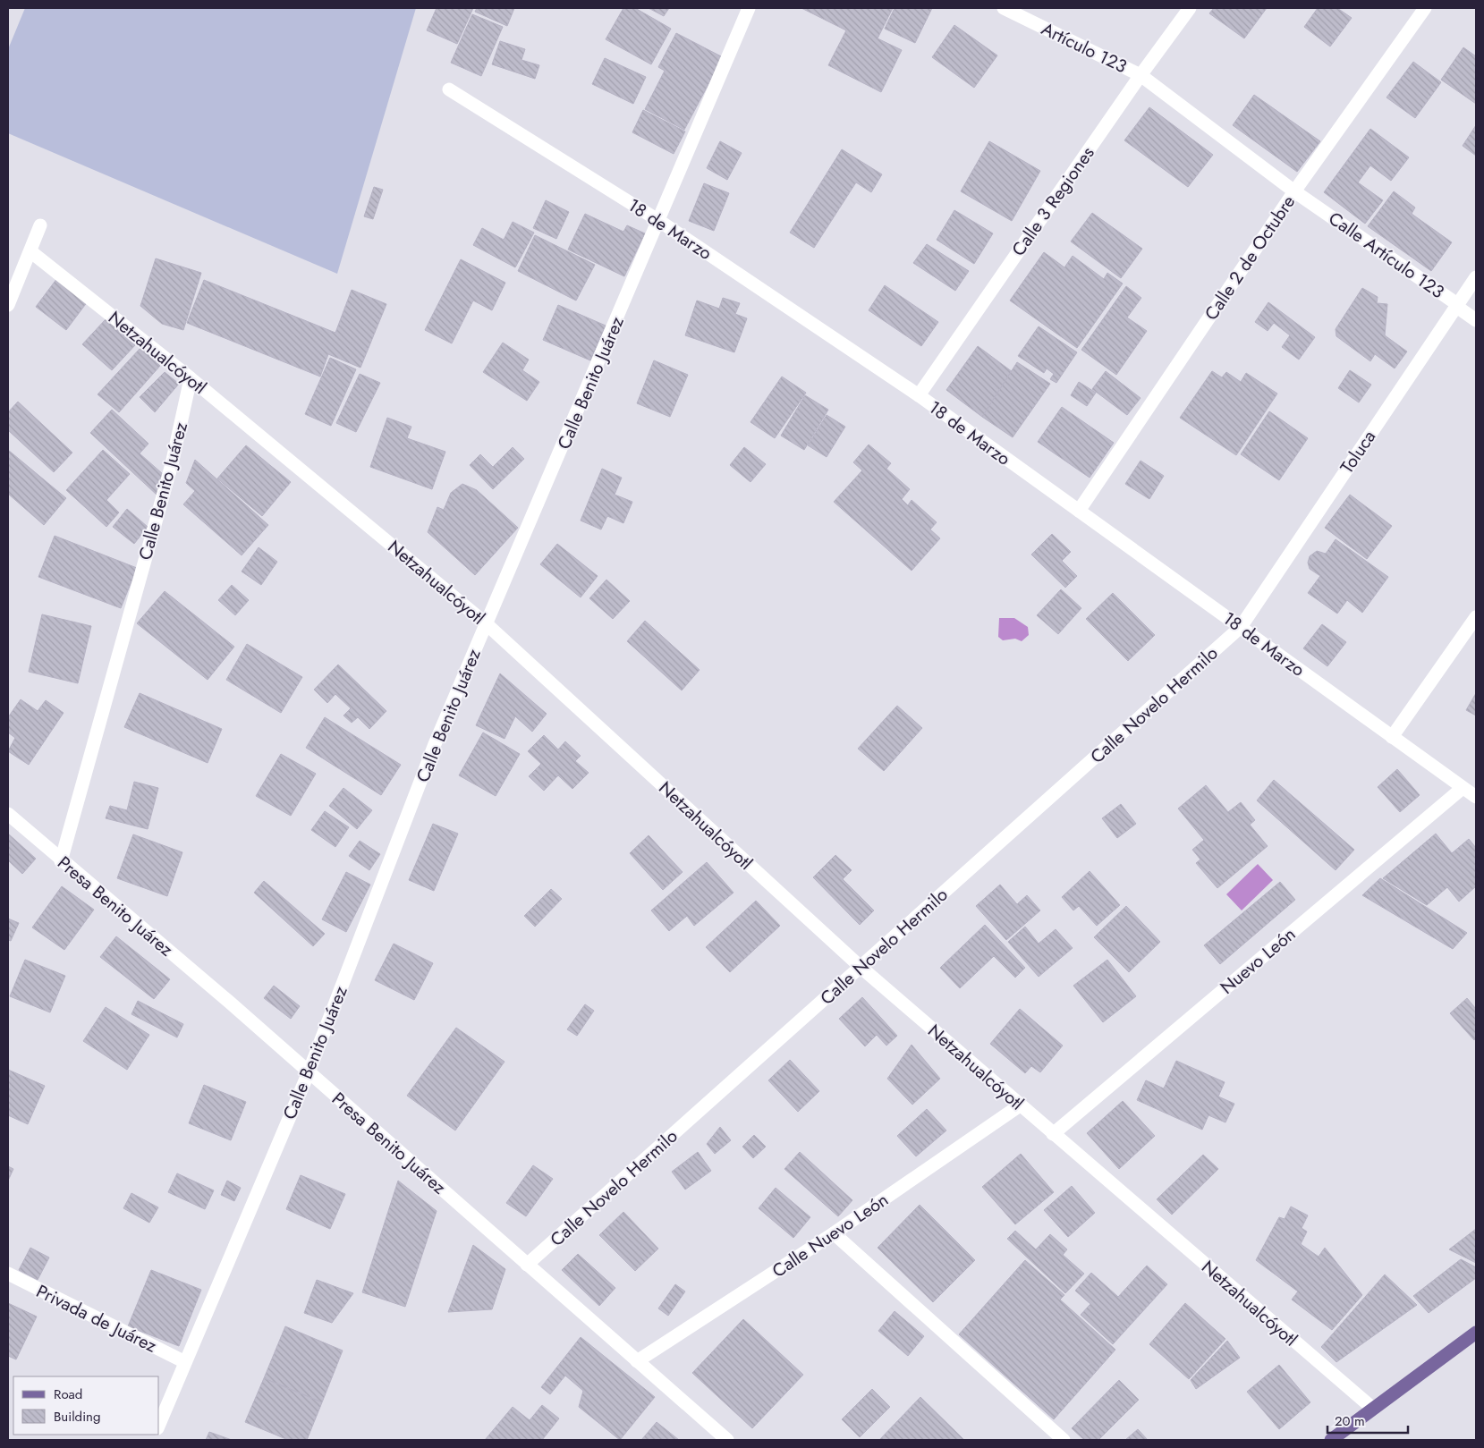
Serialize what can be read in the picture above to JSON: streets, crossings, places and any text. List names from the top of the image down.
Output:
{
  "streets": {
    "street": [
      "Artículo 123",
      "Calle 3 Regiones",
      "18 de Marzo",
      "Calle Artículo 123",
      "Calle 2 de Octubre",
      "Netzahualcóyotl",
      "Calle Benito Juárez",
      "Toluca",
      "Calle Novelo Hermilo",
      "Presa Benito Juárez",
      "Nuevo León",
      "Calle Nuevo León",
      "Privada de Juárez"
    ]
  },
  "crossings": [
    ["Artículo 123", "Calle 3 Regiones"],
    ["Artículo 123", "Calle Artículo 123"],
    ["Artículo 123", "Calle 2 de Octubre"],
    ["Calle 3 Regiones", "18 de Marzo"],
    ["18 de Marzo", "Calle 2 de Octubre"],
    ["18 de Marzo", "Calle Benito Juárez"],
    ["18 de Marzo", "Toluca"],
    ["18 de Marzo", "Calle Novelo Hermilo"],
    ["18 de Marzo", "Nuevo León"],
    ["Calle Artículo 123", "Calle 2 de Octubre"],
    ["Calle Artículo 123", "Toluca"],
    ["Netzahualcóyotl", "Calle Benito Juárez"],
    ["Netzahualcóyotl", "Calle Novelo Hermilo"],
    ["Netzahualcóyotl", "Nuevo León"],
    ["Netzahualcóyotl", "Calle Nuevo León"],
    ["Calle Benito Juárez", "Presa Benito Juárez"],
    ["Calle Benito Juárez", "Privada de Juárez"],
    ["Toluca", "Calle Novelo Hermilo"],
    ["Calle Novelo Hermilo", "Presa Benito Juárez"],
    ["Presa Benito Juárez", "Calle Nuevo León"]
  ],
  "legend": ["Road", "Building"],
  "scale_bar": "20 m"
}
